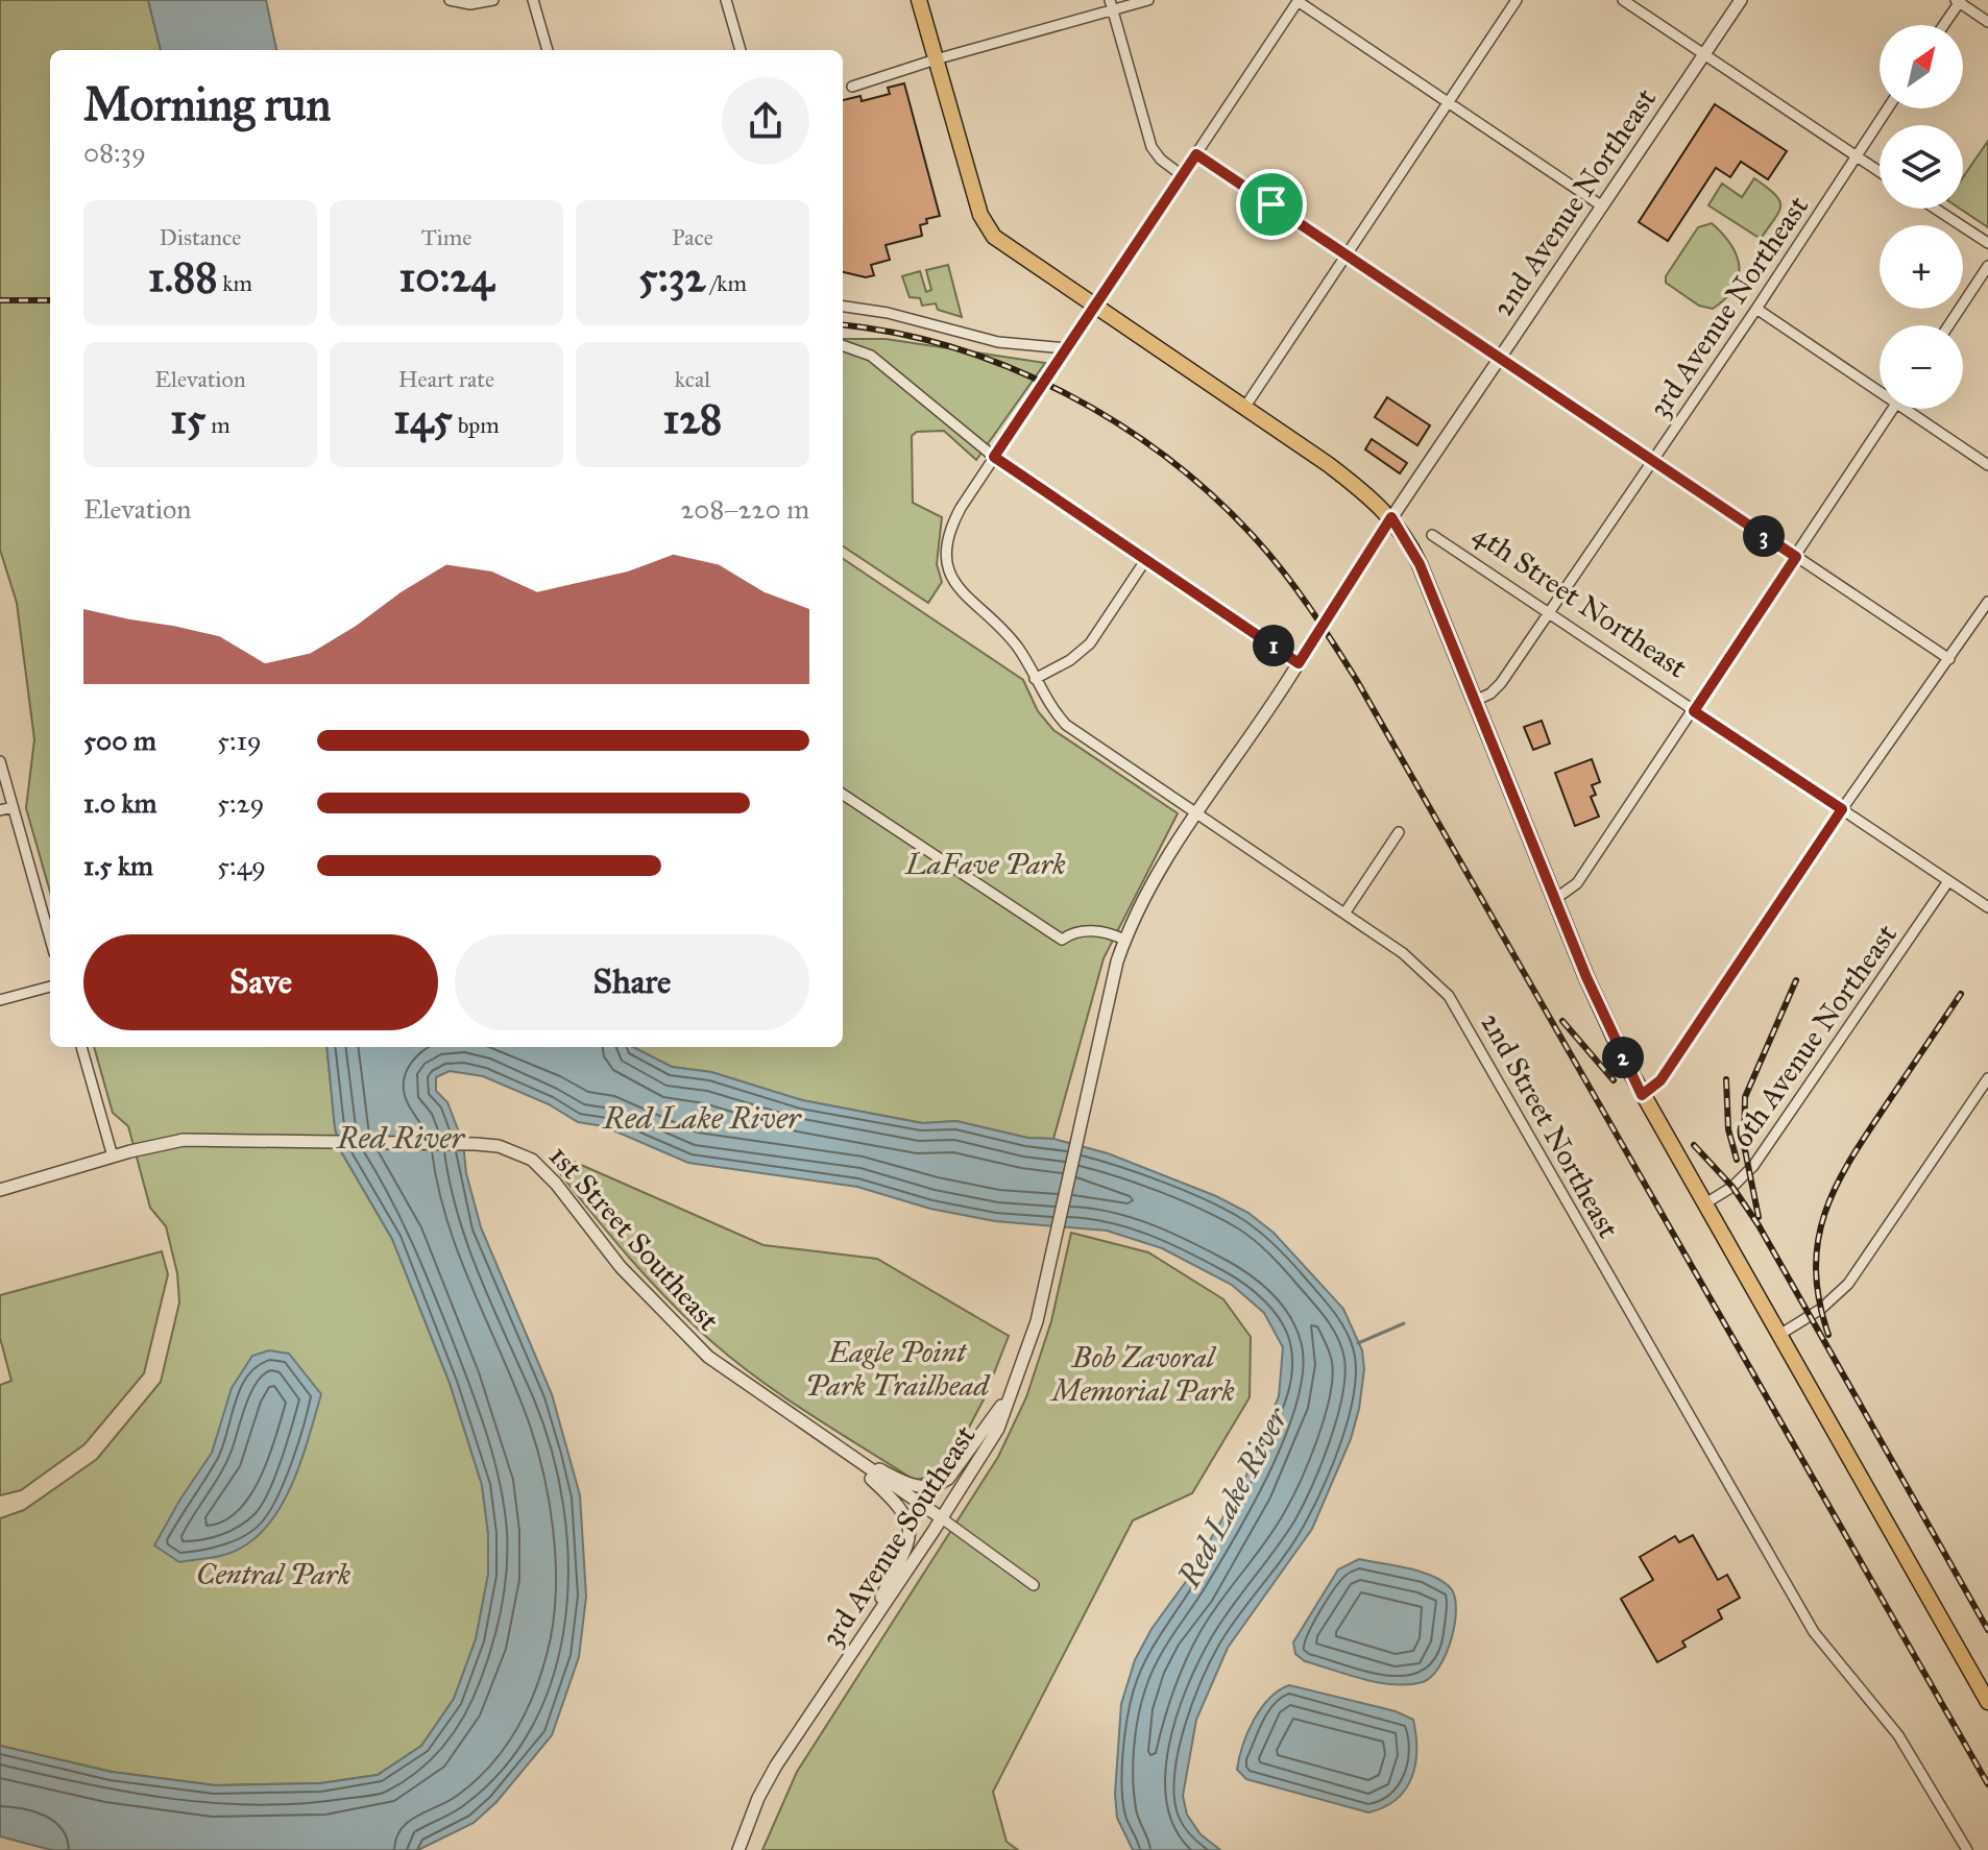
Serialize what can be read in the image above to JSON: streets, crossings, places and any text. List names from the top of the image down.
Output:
{
  "streets": {
    "street": [
      "2nd Avenue Northeast",
      "3rd Avenue Northeast",
      "4th Street Northeast",
      "6th Avenue Northeast",
      "2nd Street Northeast",
      "1st Street Southeast",
      "3rd Avenue Southeast"
    ]
  },
  "crossings": [
    ["2nd Avenue Northeast", "2nd Street Northeast"],
    ["2nd Avenue Northeast", "3rd Avenue Southeast"],
    ["3rd Avenue Northeast", "4th Street Northeast"],
    ["4th Street Northeast", "6th Avenue Northeast"],
    ["1st Street Southeast", "3rd Avenue Southeast"]
  ],
  "water": ["Red Lake River", "Red River"],
  "parks": [
    "LaFave Park",
    "Eagle Point Park Trailhead",
    "Bob Zavoral Memorial Park",
    "Central Park"
  ],
  "north": "top right",
  "page": {
    "map_buttons": ["+", "−"],
    "heading": ["Morning run", "08:39"],
    "stats": [
      ["Distance", "1.88 km"],
      ["Time", "10:24"],
      ["Pace", "5:32 /km"],
      ["Elevation", "15 m"],
      ["Heart rate", "145 bpm"],
      ["kcal", "128"]
    ],
    "chart": ["Elevation", "208–220 m"],
    "pins": ["3", "1", "2"],
    "list": [
      {
        "name": "500 m",
        "note": "5:19"
      },
      {
        "name": "1.0 km",
        "note": "5:29"
      },
      {
        "name": "1.5 km",
        "note": "5:49"
      }
    ],
    "buttons": ["Save", "Share"]
  }
}
